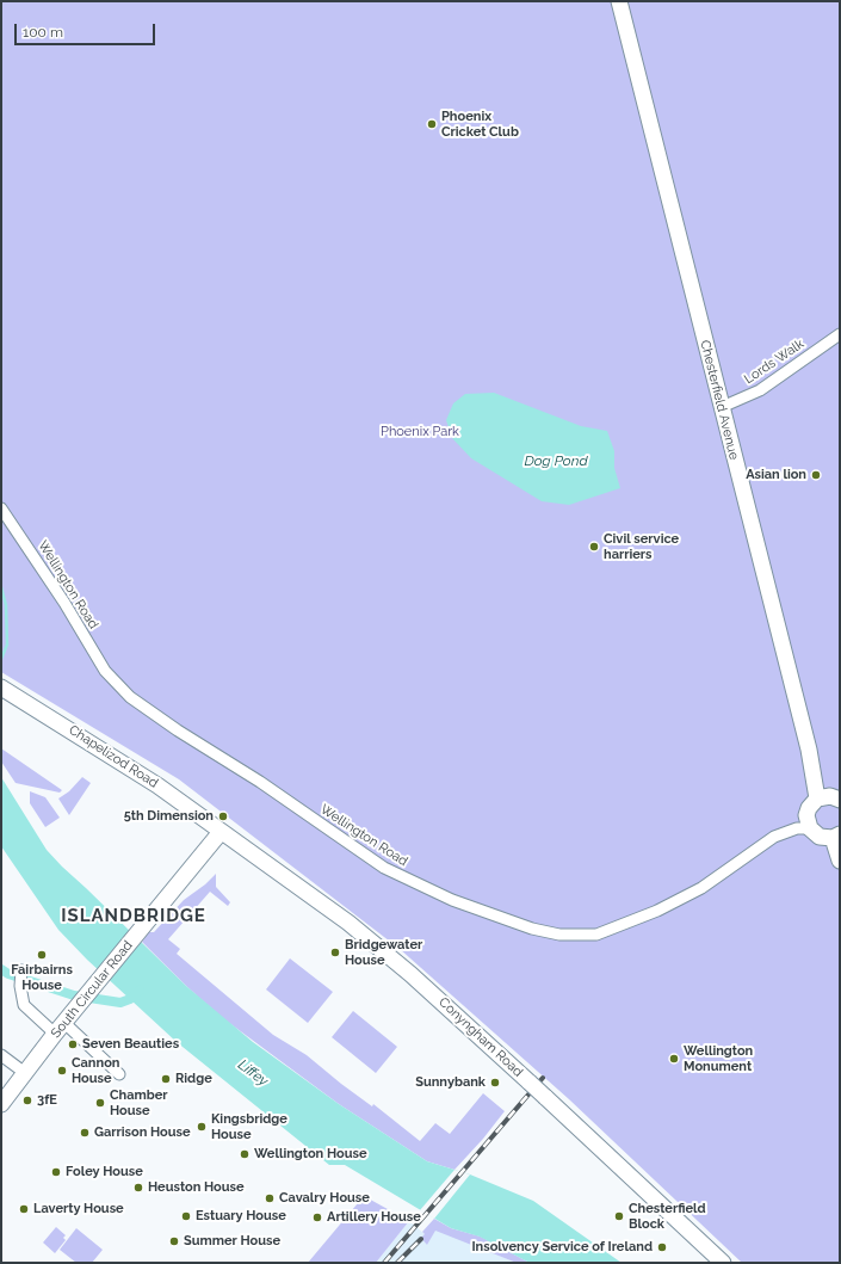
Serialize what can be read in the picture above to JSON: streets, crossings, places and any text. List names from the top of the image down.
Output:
{
  "streets": {
    "main road": [
      "Chesterfield Avenue",
      "Chapelizod Road",
      "South Circular Road",
      "Conyngham Road"
    ],
    "street": ["Lords Walk", "Wellington Road"]
  },
  "crossings": [
    ["Lords Walk", "Chesterfield Avenue"],
    ["Chapelizod Road", "South Circular Road"],
    ["Chapelizod Road", "Conyngham Road"],
    ["South Circular Road", "Conyngham Road"]
  ],
  "districts": ["ISLANDBRIDGE"],
  "water": ["Dog Pond", "Liffey"],
  "parks": ["Phoenix Park"],
  "places": [
    "Phoenix Cricket Club",
    "Asian lion",
    "Civil service harriers",
    "5th Dimension",
    "Bridgewater House",
    "Fairbairns House",
    "Seven Beauties",
    "Wellington Monument",
    "Cannon House",
    "Ridge",
    "Sunnybank",
    "3fE",
    "Chamber House",
    "Kingsbridge House",
    "Garrison House",
    "Wellington House",
    "Foley House",
    "Heuston House",
    "Cavalry House",
    "Laverty House",
    "Estuary House",
    "Chesterfield Block",
    "Artillery House",
    "Summer House",
    "Insolvency Service of Ireland"
  ],
  "scale_bar": "100 m"
}
